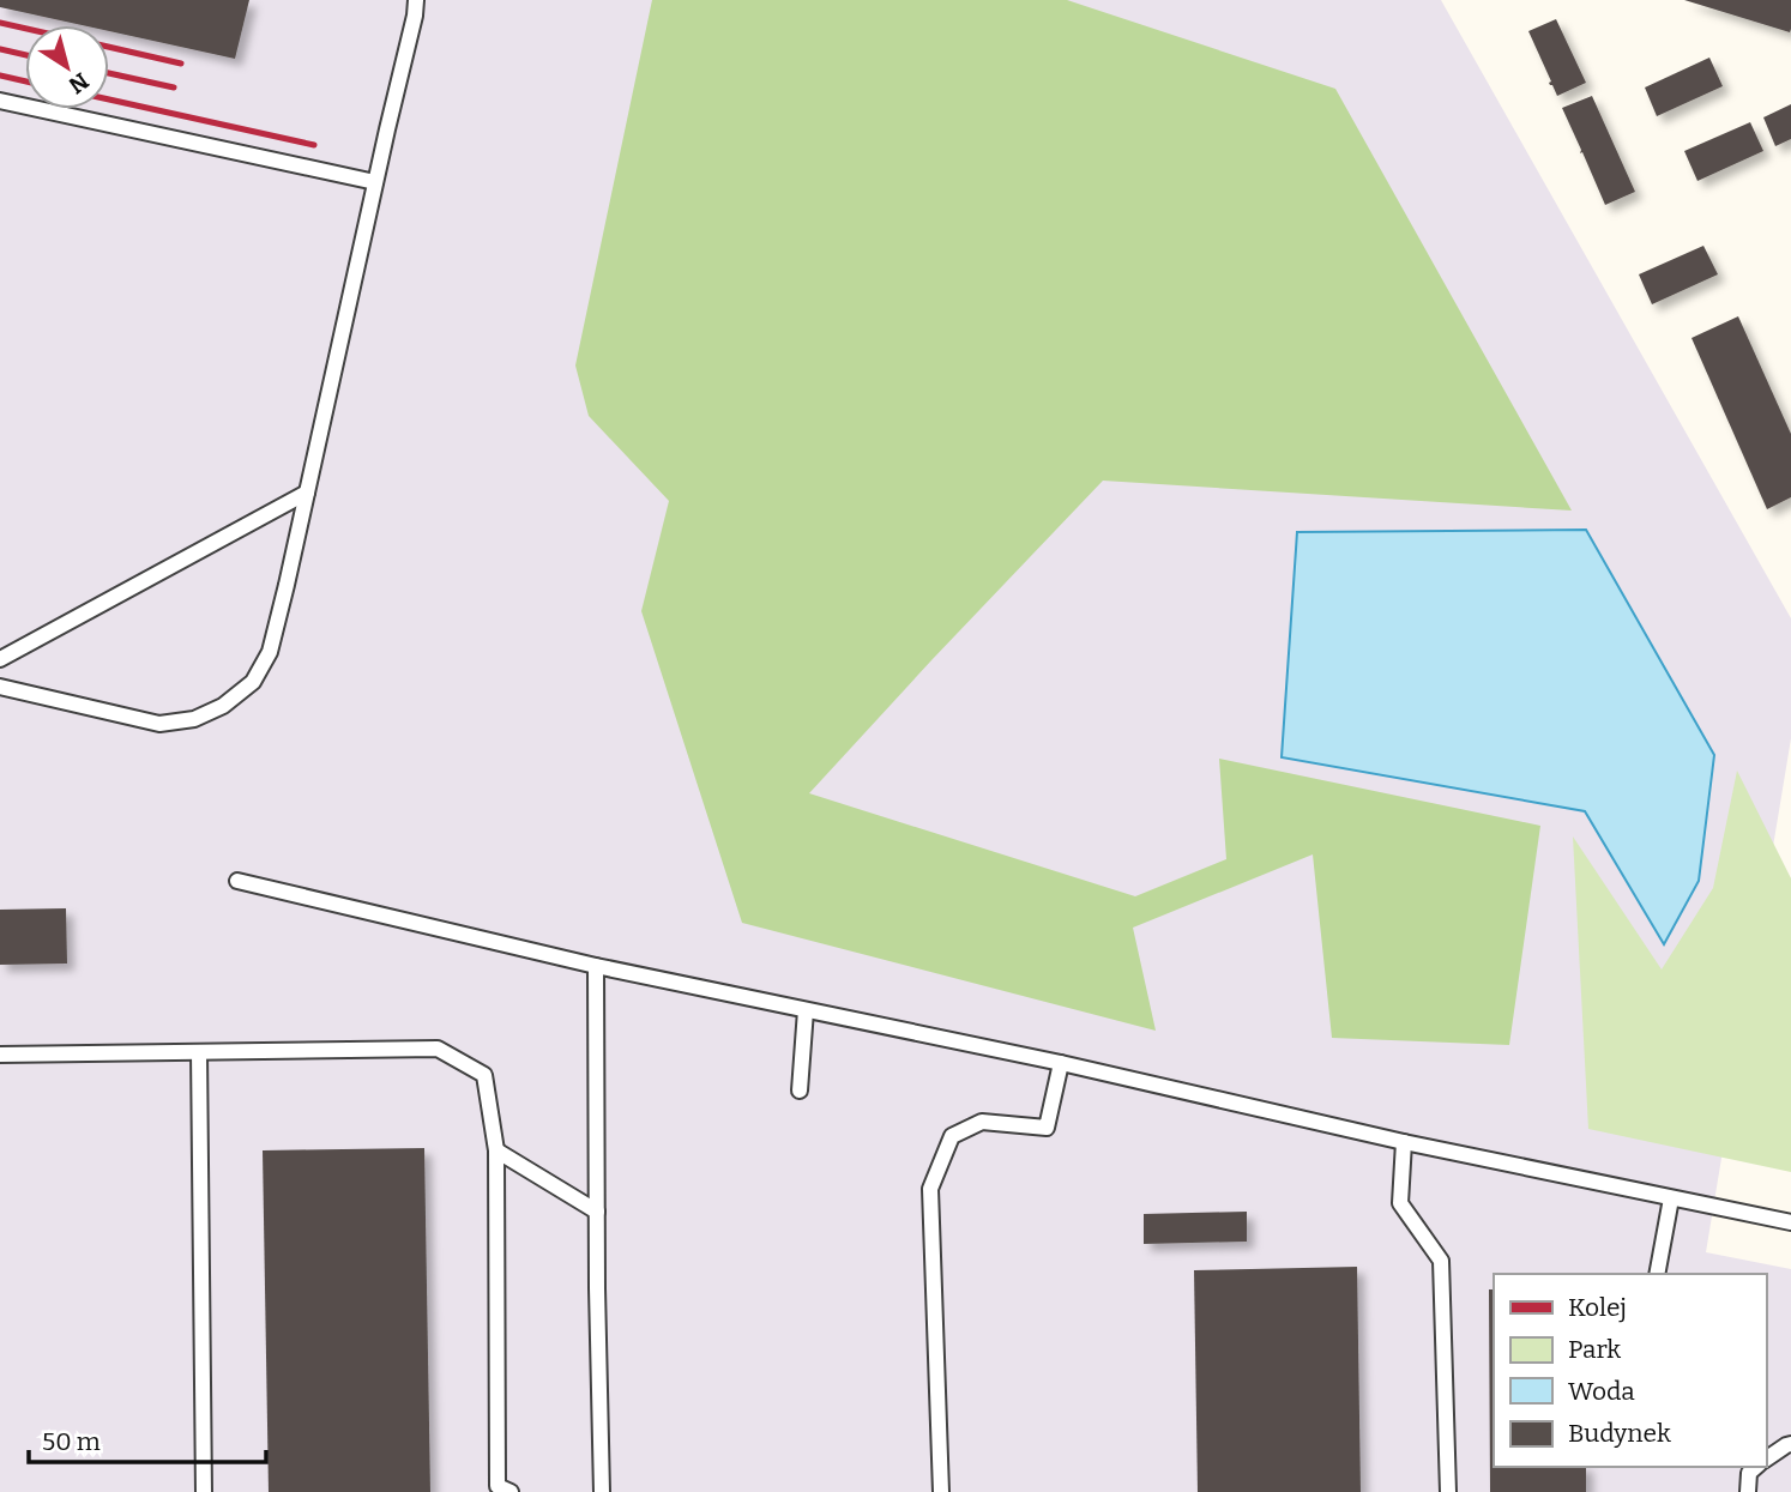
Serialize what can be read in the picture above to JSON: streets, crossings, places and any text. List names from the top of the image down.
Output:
{
  "legend": [
    "Kolej",
    "Park",
    "Woda",
    "Budynek"
  ],
  "scale_bar": "50 m",
  "north": "bottom right"
}
